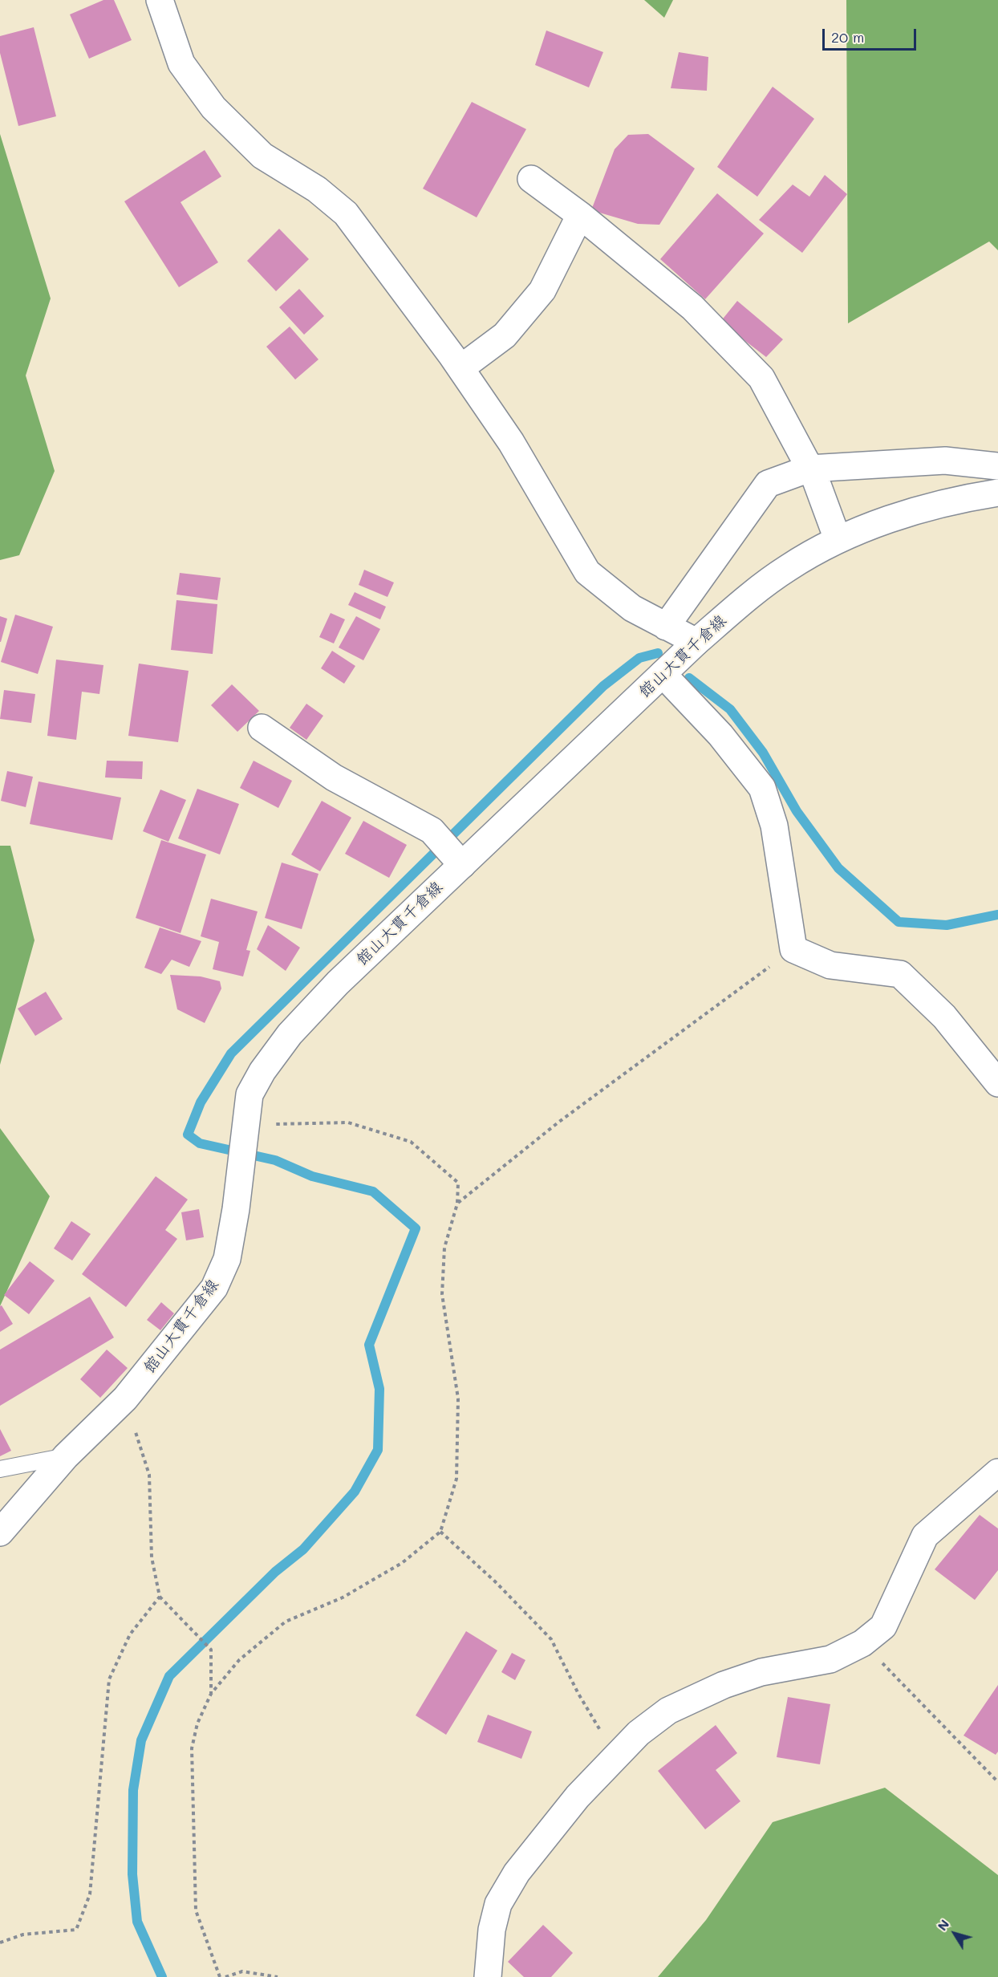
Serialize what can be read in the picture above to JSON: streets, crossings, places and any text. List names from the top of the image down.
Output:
{
  "streets": {
    "street": ["館山大貫千倉線"]
  },
  "scale_bar": "20 m",
  "north": "top left"
}
